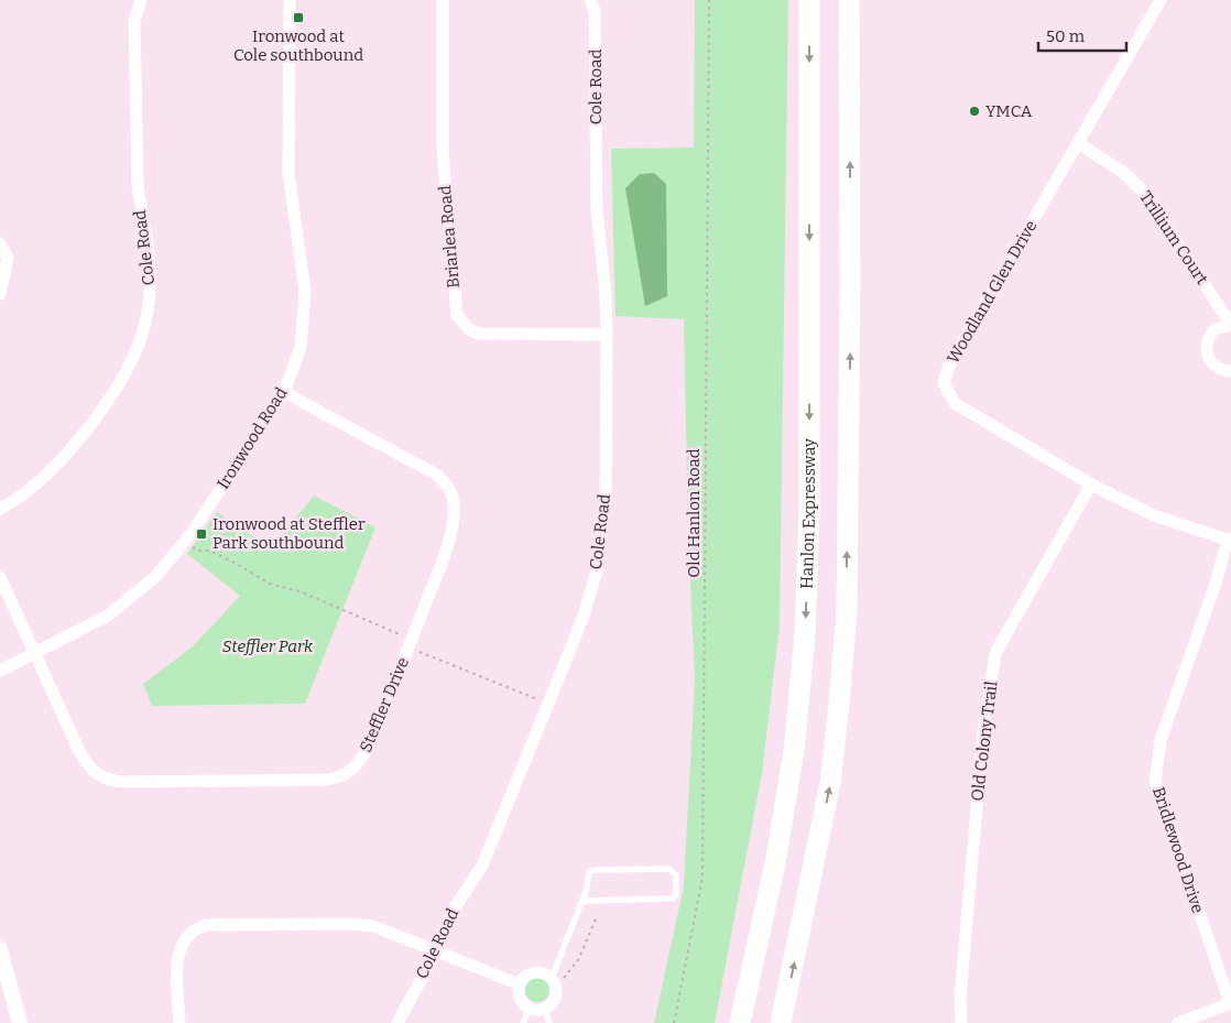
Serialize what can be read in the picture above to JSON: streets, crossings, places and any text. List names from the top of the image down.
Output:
{
  "streets": {
    "highway": ["Hanlon Expressway"],
    "street": [
      "Cole Road",
      "Briarlea Road",
      "Trillium Court",
      "Woodland Glen Drive",
      "Ironwood Road",
      "Steffler Drive",
      "Old Colony Trail",
      "Bridlewood Drive"
    ],
    "path": ["Old Hanlon Road"]
  },
  "crossings": [
    ["Cole Road", "Briarlea Road"],
    ["Trillium Court", "Woodland Glen Drive"],
    ["Woodland Glen Drive", "Old Colony Trail"],
    ["Woodland Glen Drive", "Bridlewood Drive"],
    ["Ironwood Road", "Steffler Drive"]
  ],
  "parks": ["Steffler Park"],
  "places": {
    "transit": ["Ironwood at Cole southbound", "Ironwood at Steffler Park southbound"],
    "other": ["YMCA"]
  },
  "scale_bar": "50 m"
}
